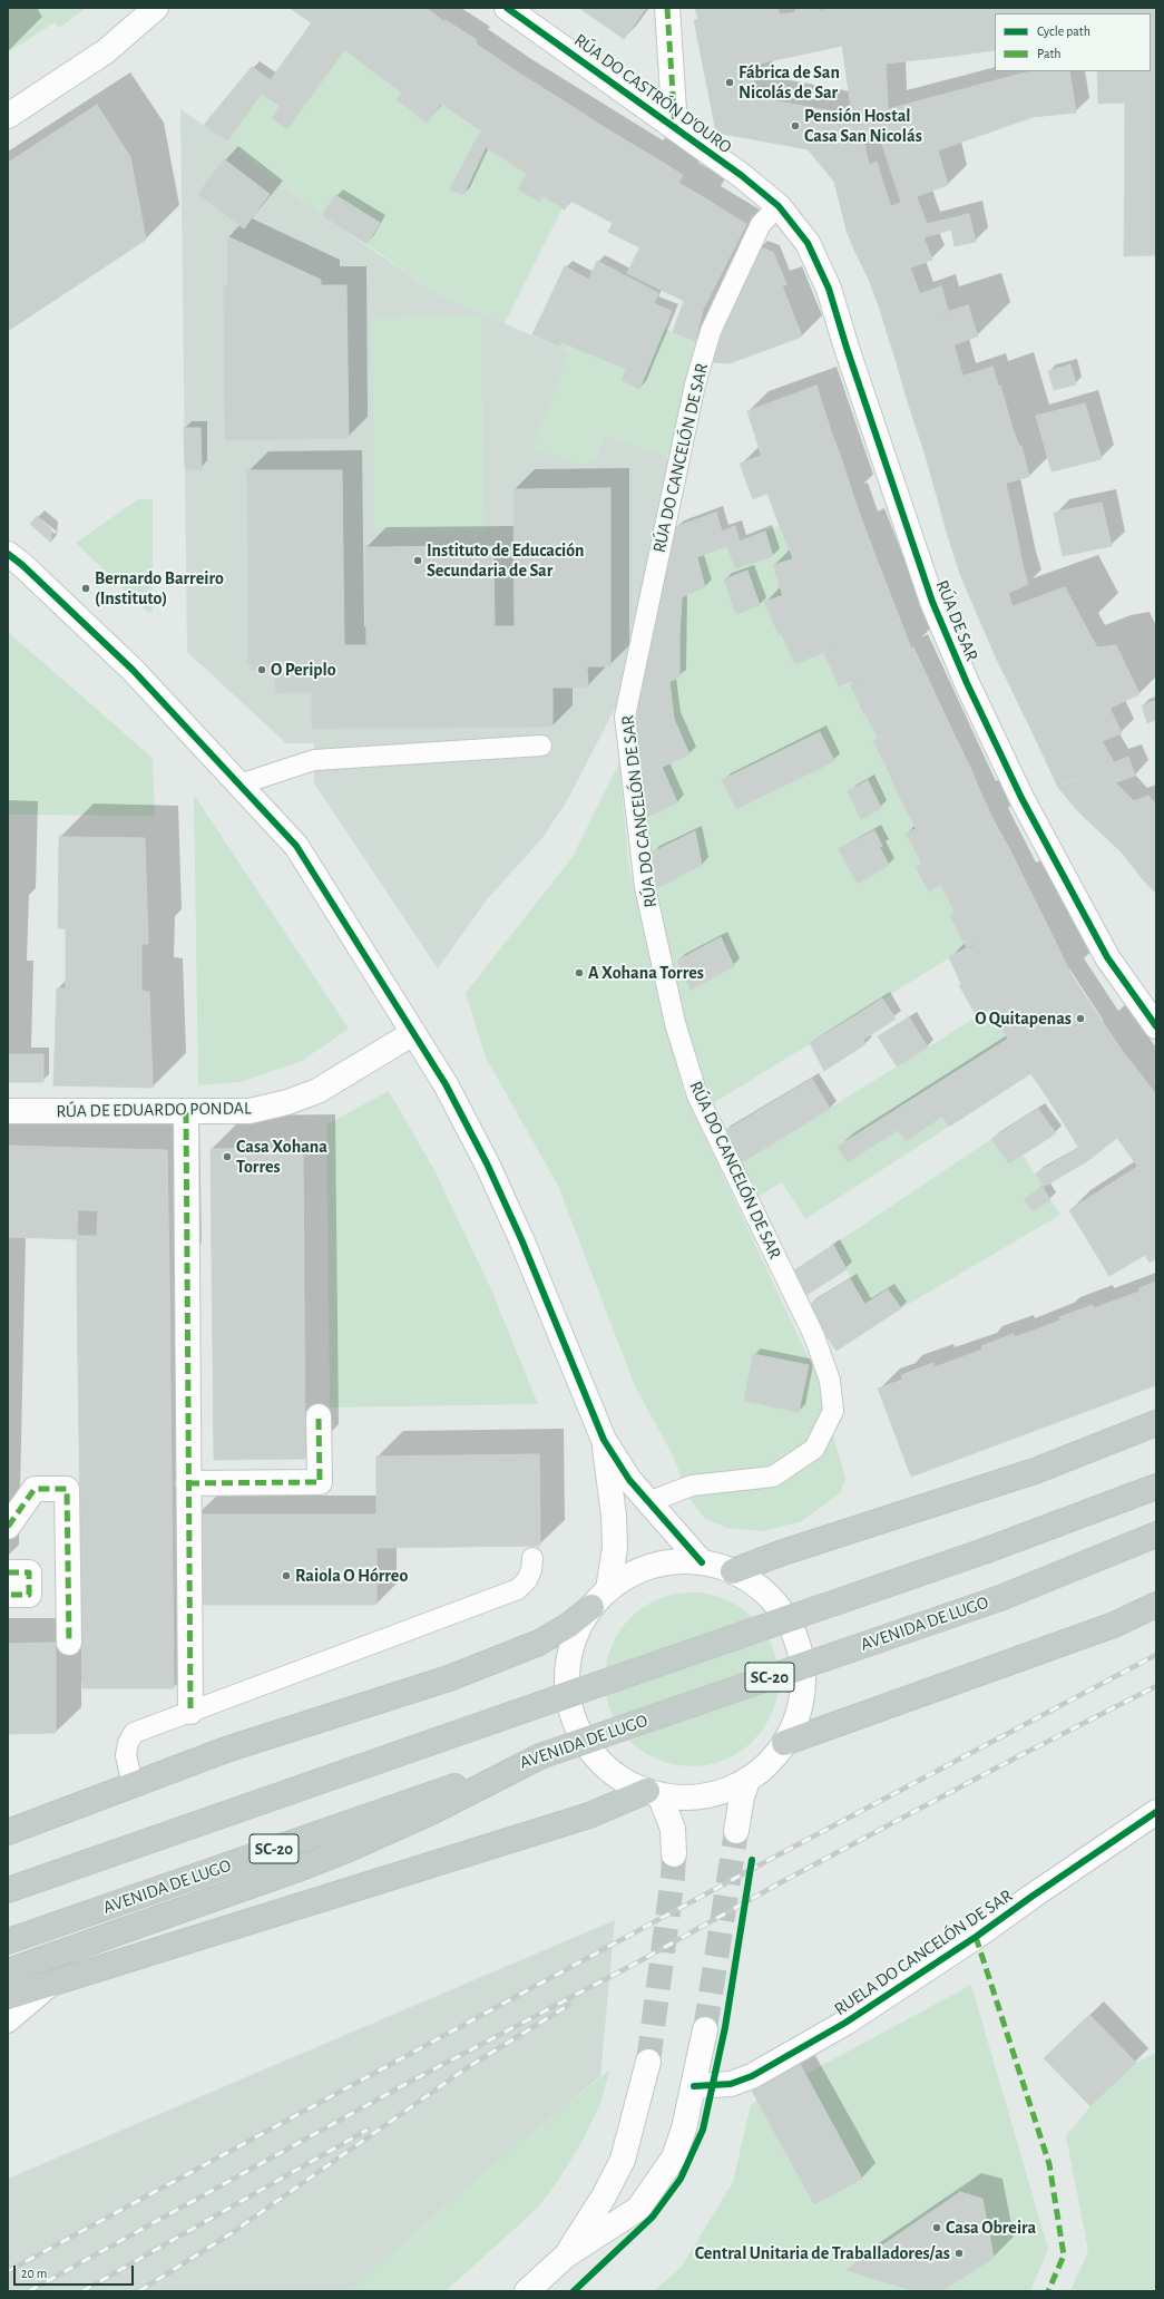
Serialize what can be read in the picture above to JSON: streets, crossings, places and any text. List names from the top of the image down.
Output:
{
  "streets": {
    "highway": ["AVENIDA DE LUGO", "SC-20"],
    "street": [
      "RÚA DO CASTRÓN D'OURO",
      "RÚA DE SAR",
      "RÚA DE EDUARDO PONDAL",
      "RUELA DO CANCELÓN DE SAR"
    ],
    "lane": ["RÚA DO CANCELÓN DE SAR"]
  },
  "crossings": [
    ["RÚA DO CASTRÓN D'OURO", "RÚA DO CANCELÓN DE SAR"],
    ["RÚA DO CASTRÓN D'OURO", "RÚA DE SAR"],
    ["RÚA DO CANCELÓN DE SAR", "RÚA DE SAR"]
  ],
  "places": [
    "Fábrica de San Nicolás de Sar",
    "Pensión Hostal Casa San Nicolás",
    "Instituto de Educación Secundaria de Sar",
    "Bernardo Barreiro (Instituto)",
    "O Periplo",
    "A Xohana Torres",
    "O Quitapenas",
    "Casa Xohana Torres",
    "Raiola O Hórreo",
    "Casa Obreira",
    "Central Unitaria de Traballadores/as"
  ],
  "legend": ["Cycle path", "Path"],
  "scale_bar": "20 m"
}
